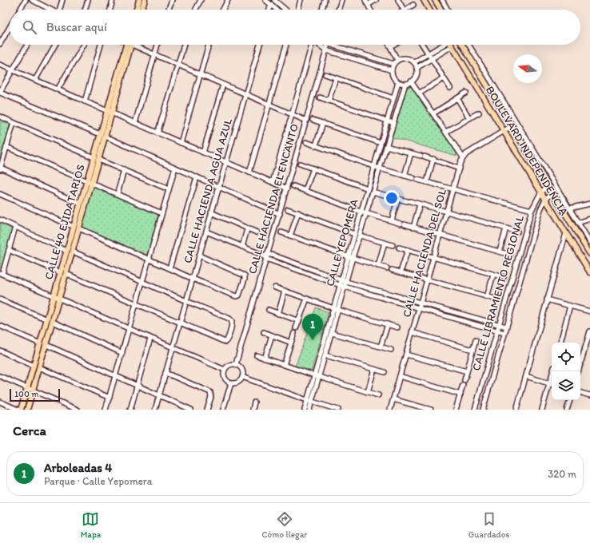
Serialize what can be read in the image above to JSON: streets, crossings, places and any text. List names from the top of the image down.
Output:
{
  "streets": {
    "main road": ["BOULEVARD INDEPENDENCIA", "CALLE 40 EJIDATARIOS"],
    "street": [
      "CALLE HACIENDA AGUA AZUL",
      "CALLE HACIENDA EL ENCANTO",
      "CALLE YEPOMERA",
      "CALLE HACIENDA DEL SOL",
      "CALLE LIBRAMIENTO REGIONAL"
    ]
  },
  "crossings": [
    ["BOULEVARD INDEPENDENCIA", "CALLE LIBRAMIENTO REGIONAL"]
  ],
  "scale_bar": "100 m",
  "north": "left",
  "page": {
    "search": "Buscar aquí",
    "pins": "1",
    "scale": "100 m",
    "heading": "Cerca",
    "list": [
      {
        "mark": "1",
        "name": "Arboleadas 4",
        "note": "Parque · Calle Yepomera",
        "value": "320 m"
      }
    ],
    "nav": ["Mapa", "Cómo llegar", "Guardados"]
  }
}
